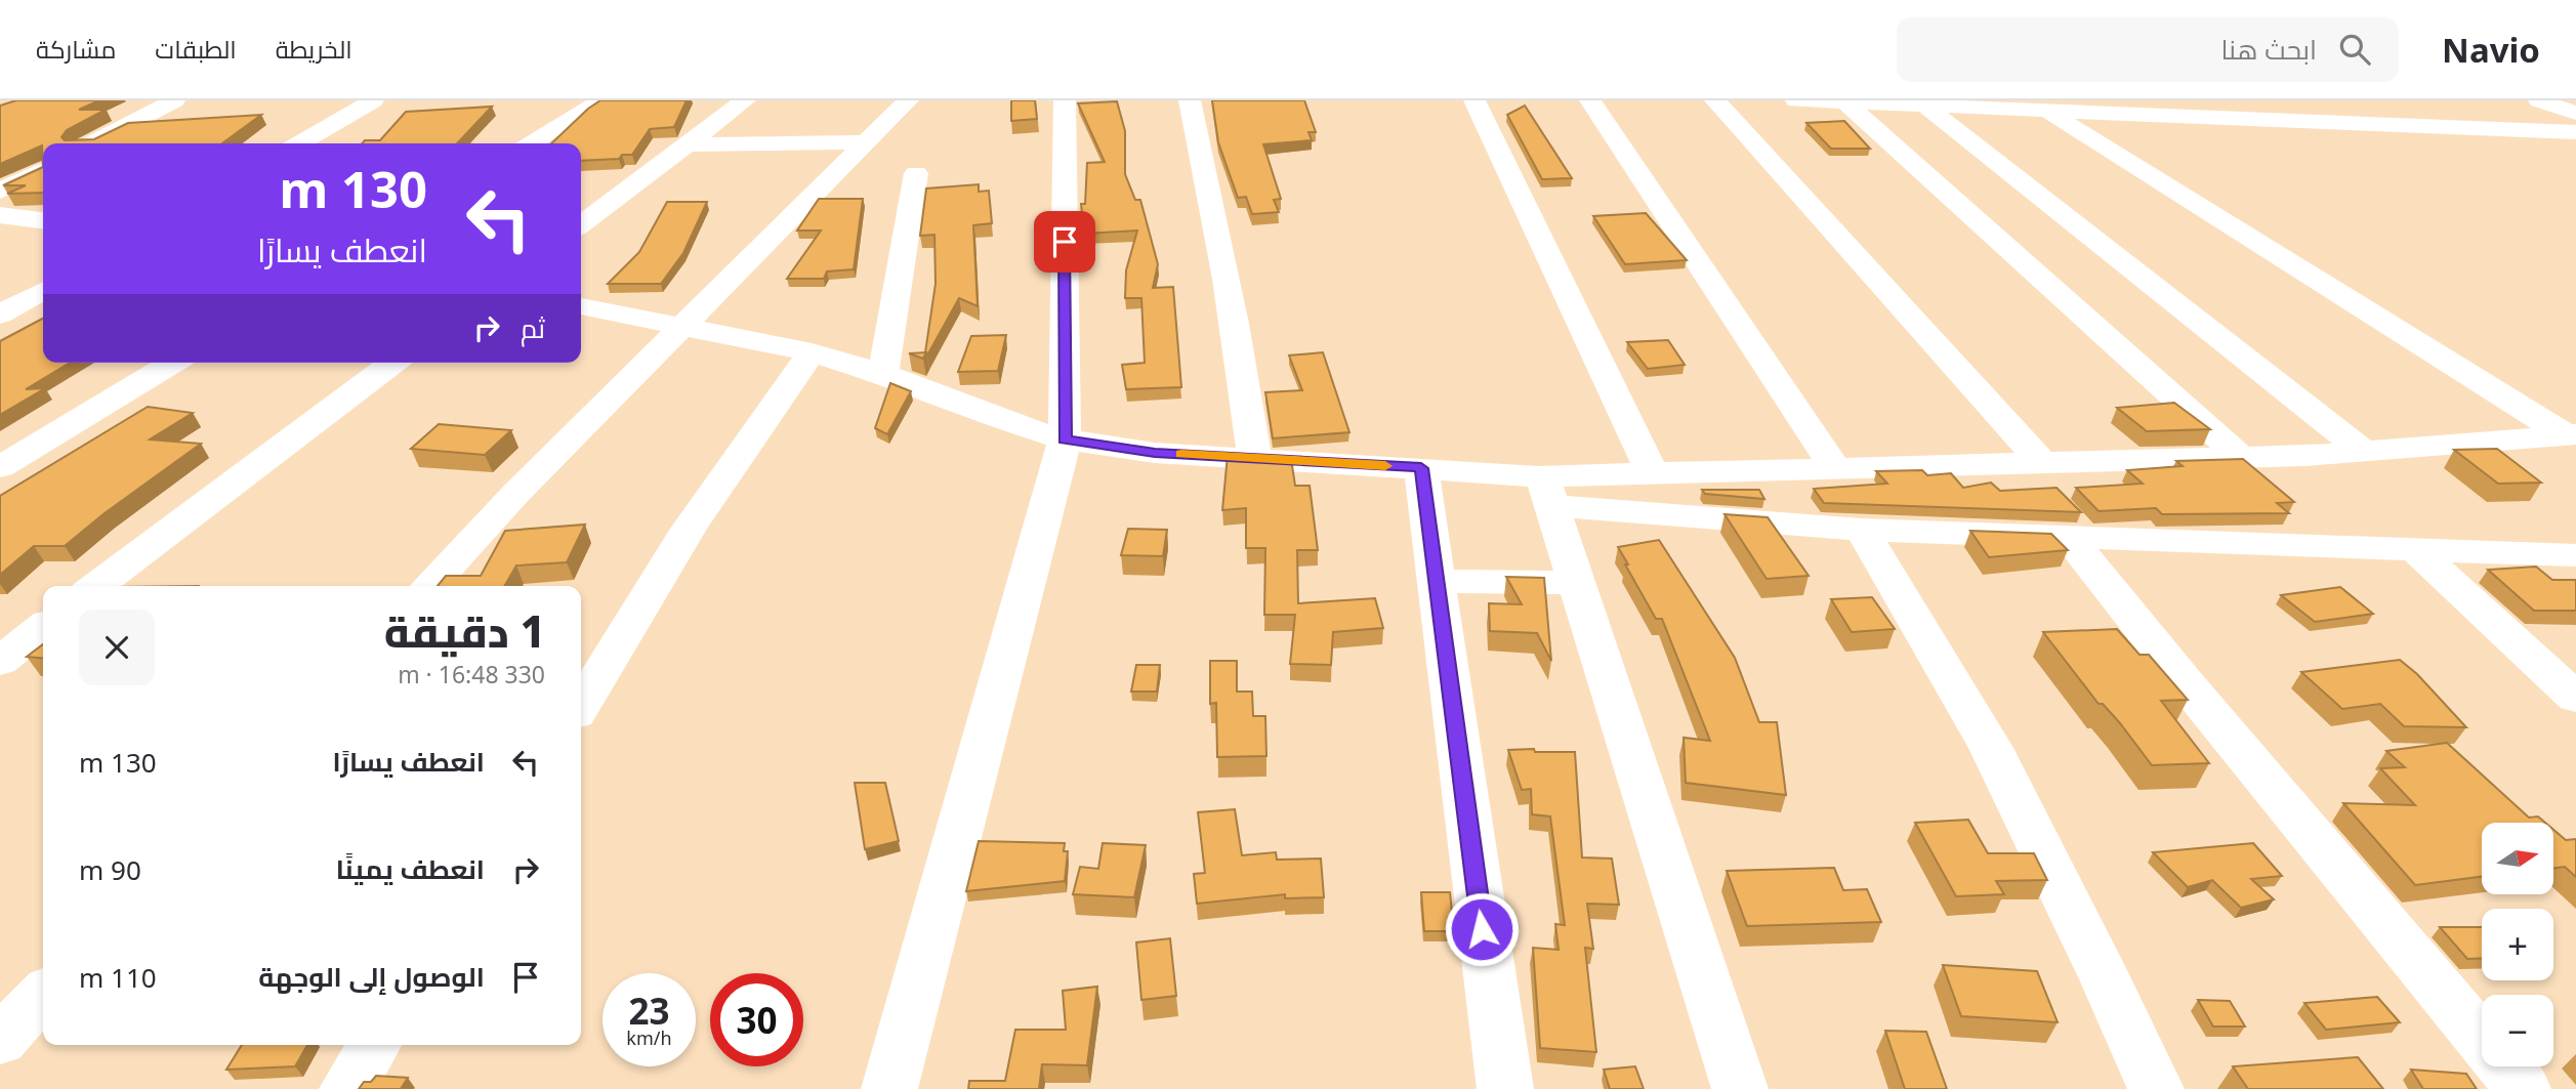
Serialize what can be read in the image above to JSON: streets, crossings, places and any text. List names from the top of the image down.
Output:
{
  "north": "right",
  "page": {
    "header": "Navio",
    "search": "ابحث هنا",
    "nav": ["الخريطة", "الطبقات", "مشاركة"],
    "turn": ["130 m", "انعطف يسارًا"],
    "then": "ثم",
    "heading": ["1 دقيقة", "330 m · 16:48"],
    "list": [
      {
        "name": "انعطف يسارًا",
        "value": "130 m"
      },
      {
        "name": "انعطف يمينًا",
        "value": "90 m"
      },
      {
        "name": "الوصول إلى الوجهة",
        "value": "110 m"
      }
    ],
    "map_buttons": ["+", "−"],
    "speed": "23 km/h",
    "limit": "30"
  }
}
